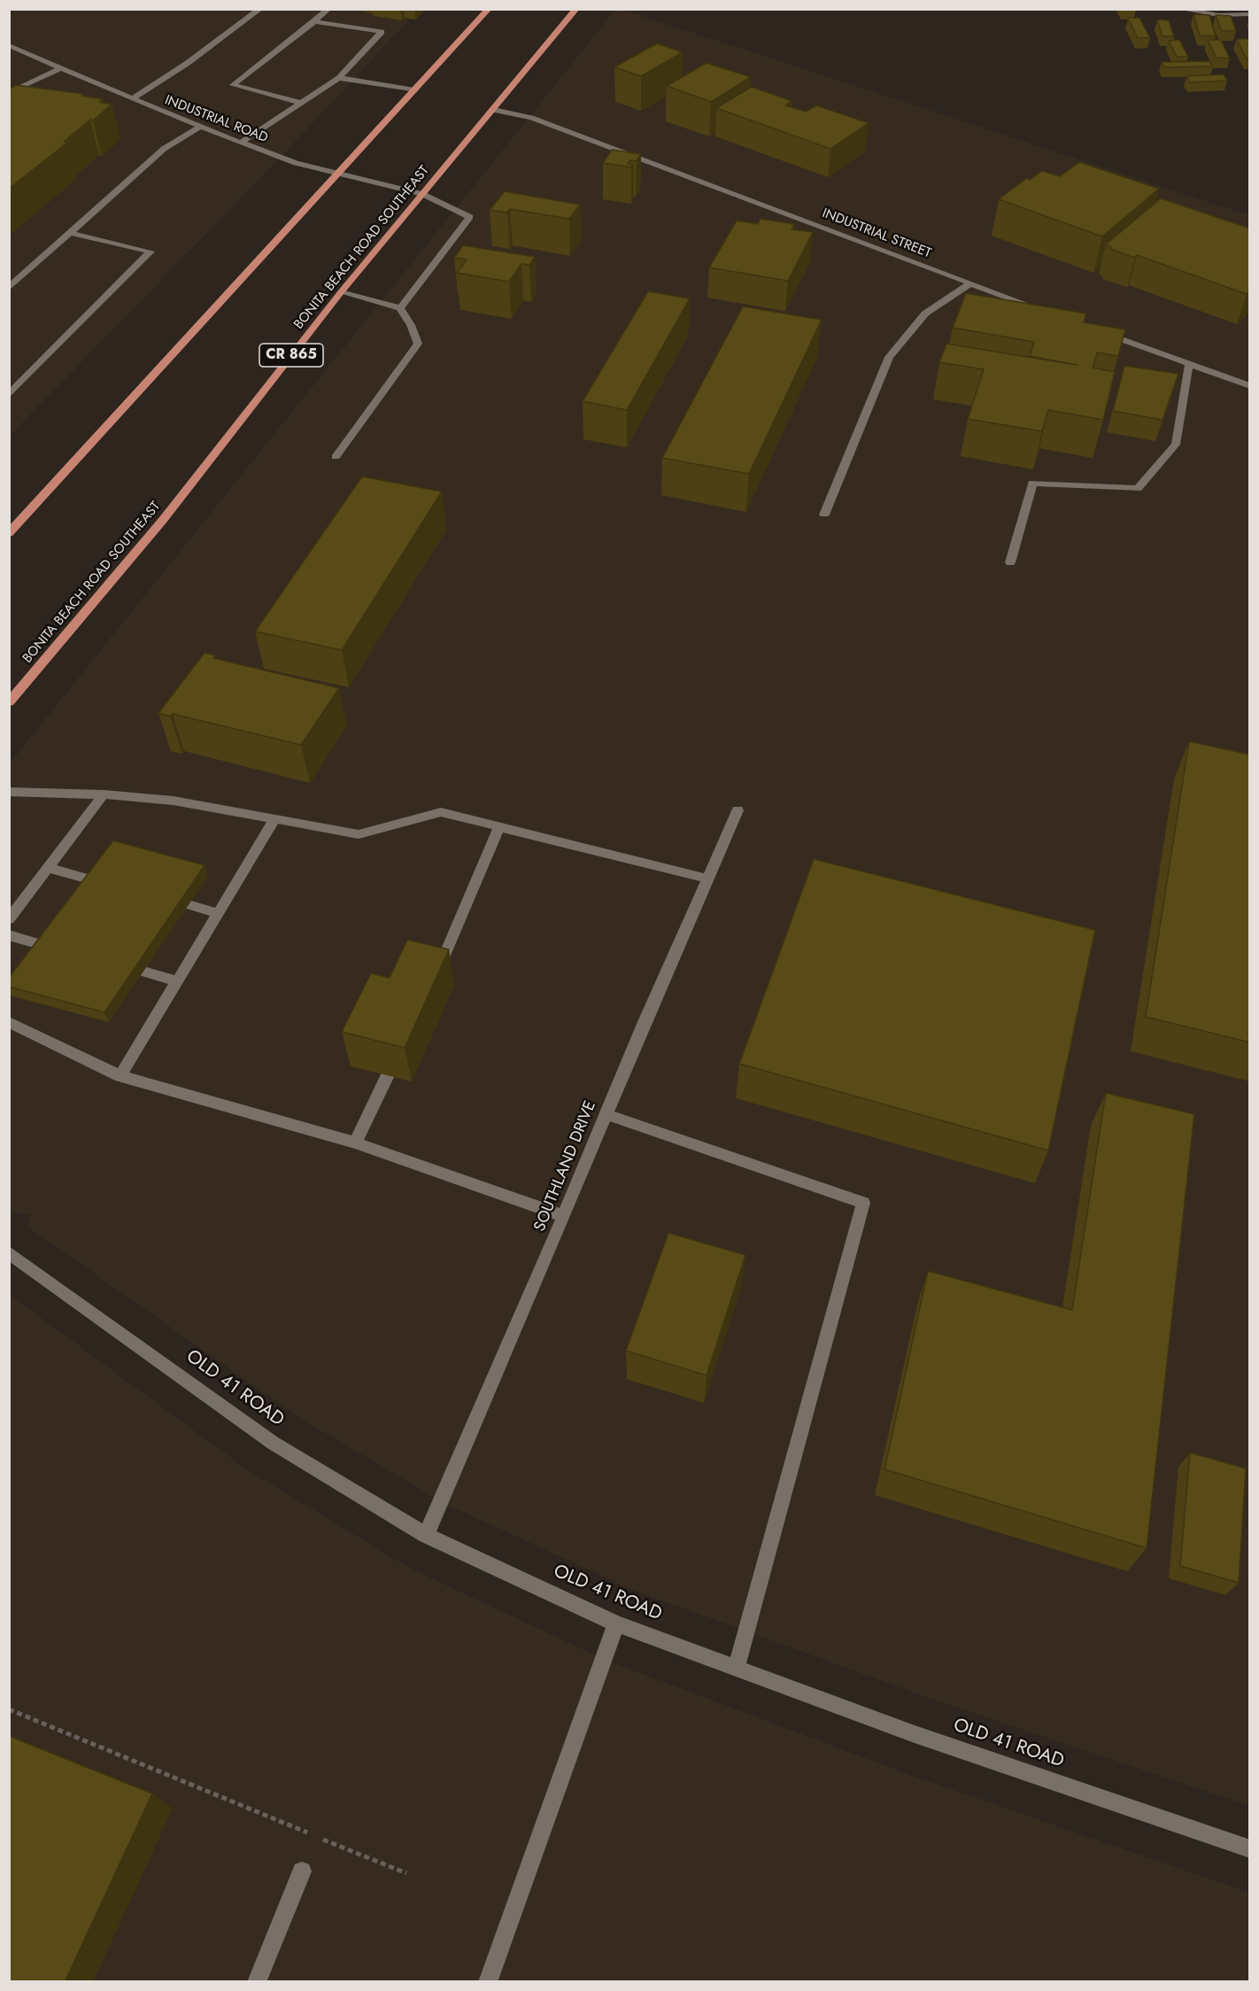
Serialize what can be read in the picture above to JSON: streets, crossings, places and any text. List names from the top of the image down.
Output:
{
  "streets": {
    "main road": ["BONITA BEACH ROAD SOUTHEAST", "CR 865"],
    "street": [
      "INDUSTRIAL ROAD",
      "INDUSTRIAL STREET",
      "SOUTHLAND DRIVE",
      "OLD 41 ROAD"
    ]
  },
  "crossings": [
    ["INDUSTRIAL ROAD", "BONITA BEACH ROAD SOUTHEAST"],
    ["INDUSTRIAL STREET", "BONITA BEACH ROAD SOUTHEAST"],
    ["SOUTHLAND DRIVE", "OLD 41 ROAD"]
  ]
}
